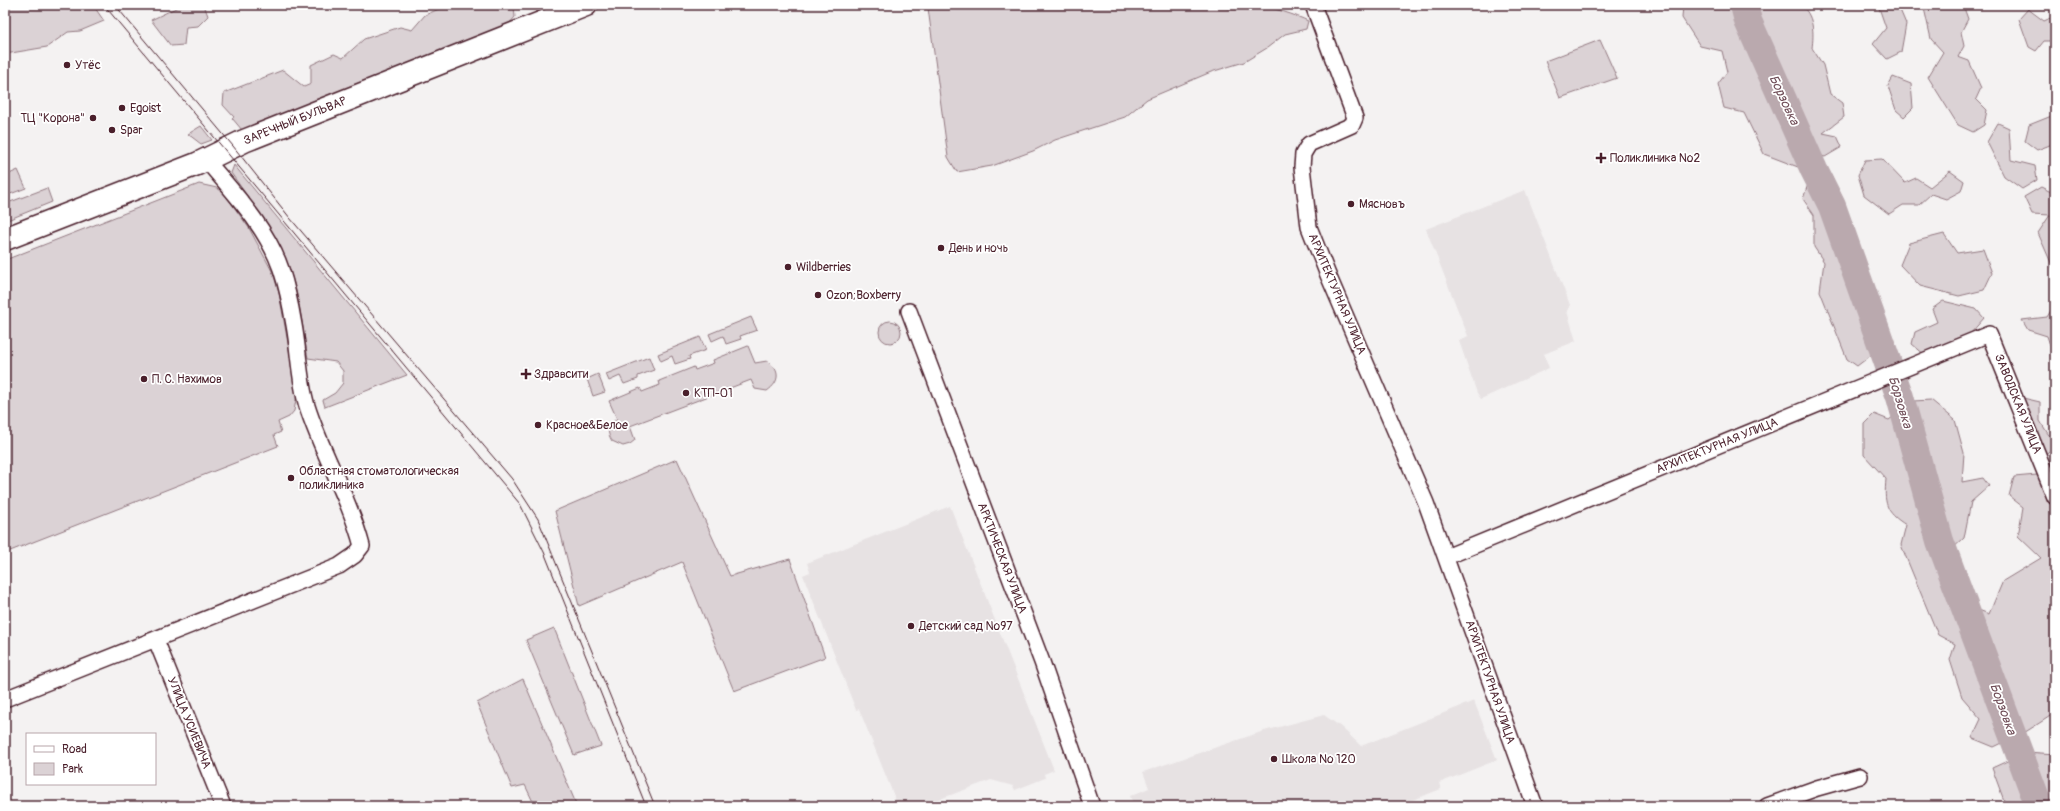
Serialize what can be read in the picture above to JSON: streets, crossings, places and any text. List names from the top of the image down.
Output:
{
  "streets": {
    "street": [
      "ЗАРЕЧНЫЙ БУЛЬВАР",
      "АРХИТЕКТУРНАЯ УЛИЦА",
      "ЗАВОДСКАЯ УЛИЦА",
      "АРКТИЧЕСКАЯ УЛИЦА",
      "УЛИЦА УСИЕВИЧА"
    ]
  },
  "crossings": [
    ["АРХИТЕКТУРНАЯ УЛИЦА", "ЗАВОДСКАЯ УЛИЦА"]
  ],
  "water": ["Борзовка"],
  "places": {
    "other": [
      "Утёс",
      "Egoist",
      "ТЦ \"Корона\"",
      "Spar",
      "Мясновъ",
      "День и ночь",
      "Wildberries",
      "Ozon;Boxberry",
      "П. С. Нахимов",
      "КТП-01",
      "Красное&Белое",
      "Областная стоматологическая поликлиника",
      "Детский сад №97",
      "Школа № 120"
    ],
    "health": ["Поликлиника №2", "Здравсити"]
  },
  "legend": ["Road", "Park"]
}
